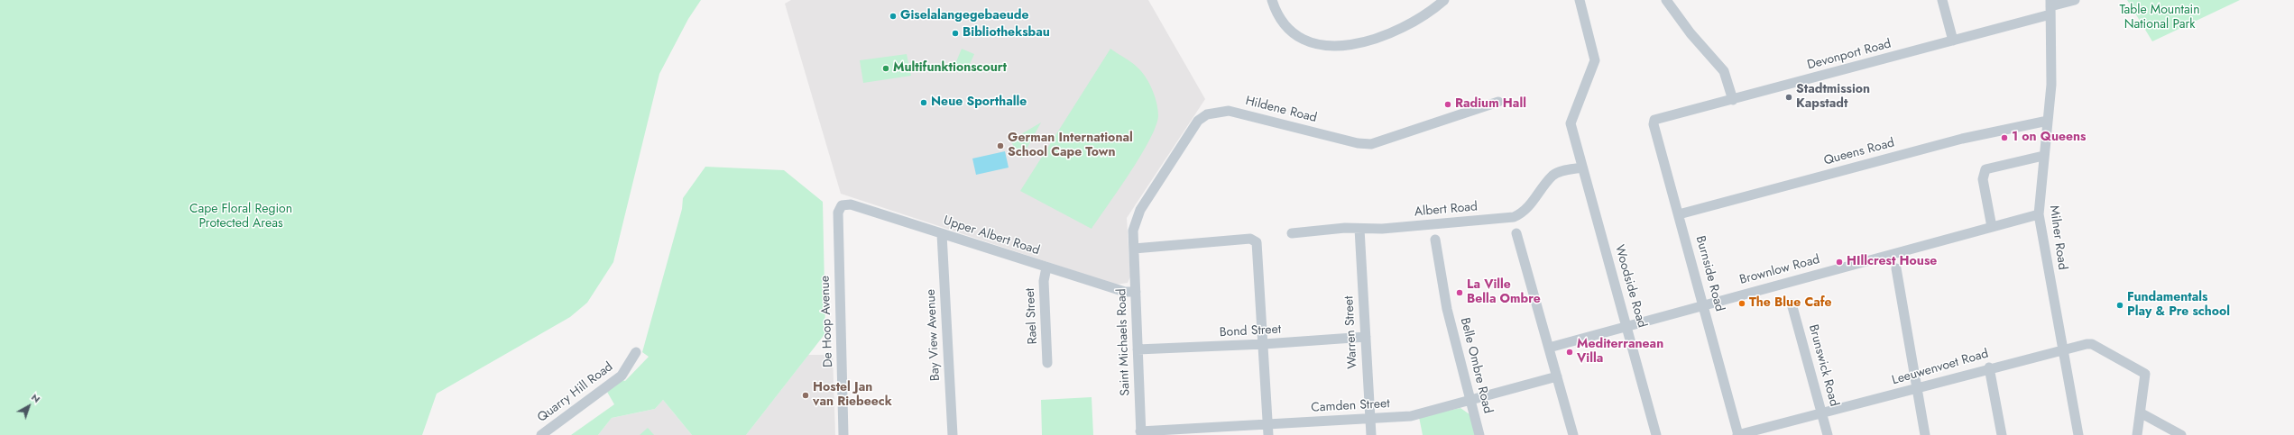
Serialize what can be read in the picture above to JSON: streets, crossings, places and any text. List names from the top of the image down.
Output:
{
  "streets": {
    "street": [
      "Devonport Road",
      "Hildene Road",
      "Queens Road",
      "Albert Road",
      "Upper Albert Road",
      "Milner Road",
      "Brownlow Road",
      "Burnside Road",
      "Woodside Road",
      "Rael Street",
      "De Hoop Avenue",
      "Bond Street",
      "Warren Street",
      "Bay View Avenue",
      "Saint Michaels Road",
      "Belle Ombre Road",
      "Brunswick Road",
      "Leeuwenvoet Road",
      "Quarry Hill Road",
      "Camden Street"
    ]
  },
  "crossings": [
    ["Devonport Road", "Milner Road"],
    ["Devonport Road", "Burnside Road"],
    ["Hildene Road", "Saint Michaels Road"],
    ["Queens Road", "Milner Road"],
    ["Queens Road", "Burnside Road"],
    ["Albert Road", "Woodside Road"],
    ["Albert Road", "Warren Street"],
    ["Upper Albert Road", "Rael Street"],
    ["Upper Albert Road", "De Hoop Avenue"],
    ["Upper Albert Road", "Bay View Avenue"],
    ["Upper Albert Road", "Saint Michaels Road"],
    ["Milner Road", "Brownlow Road"],
    ["Milner Road", "Leeuwenvoet Road"],
    ["Brownlow Road", "Burnside Road"],
    ["Brownlow Road", "Woodside Road"],
    ["Burnside Road", "Leeuwenvoet Road"],
    ["Bond Street", "Warren Street"],
    ["Bond Street", "Saint Michaels Road"],
    ["Warren Street", "Camden Street"],
    ["Saint Michaels Road", "Camden Street"],
    ["Belle Ombre Road", "Camden Street"],
    ["Brunswick Road", "Leeuwenvoet Road"]
  ],
  "parks": ["Table Mountain National Park", "Cape Floral Region Protected Areas"],
  "places": [
    "Giselalangegebaeude",
    "Bibliotheksbau",
    "Multifunktionscourt",
    "Stadtmission Kapstadt",
    "Neue Sporthalle",
    "Radium Hall",
    "1 on Queens",
    "German International School Cape Town",
    "HIllcrest House",
    "La Ville Bella Ombre",
    "The Blue Cafe",
    "Fundamentals Play & Pre school",
    "Mediterranean Villa",
    "Hostel Jan van Riebeeck"
  ],
  "north": "top right"
}
